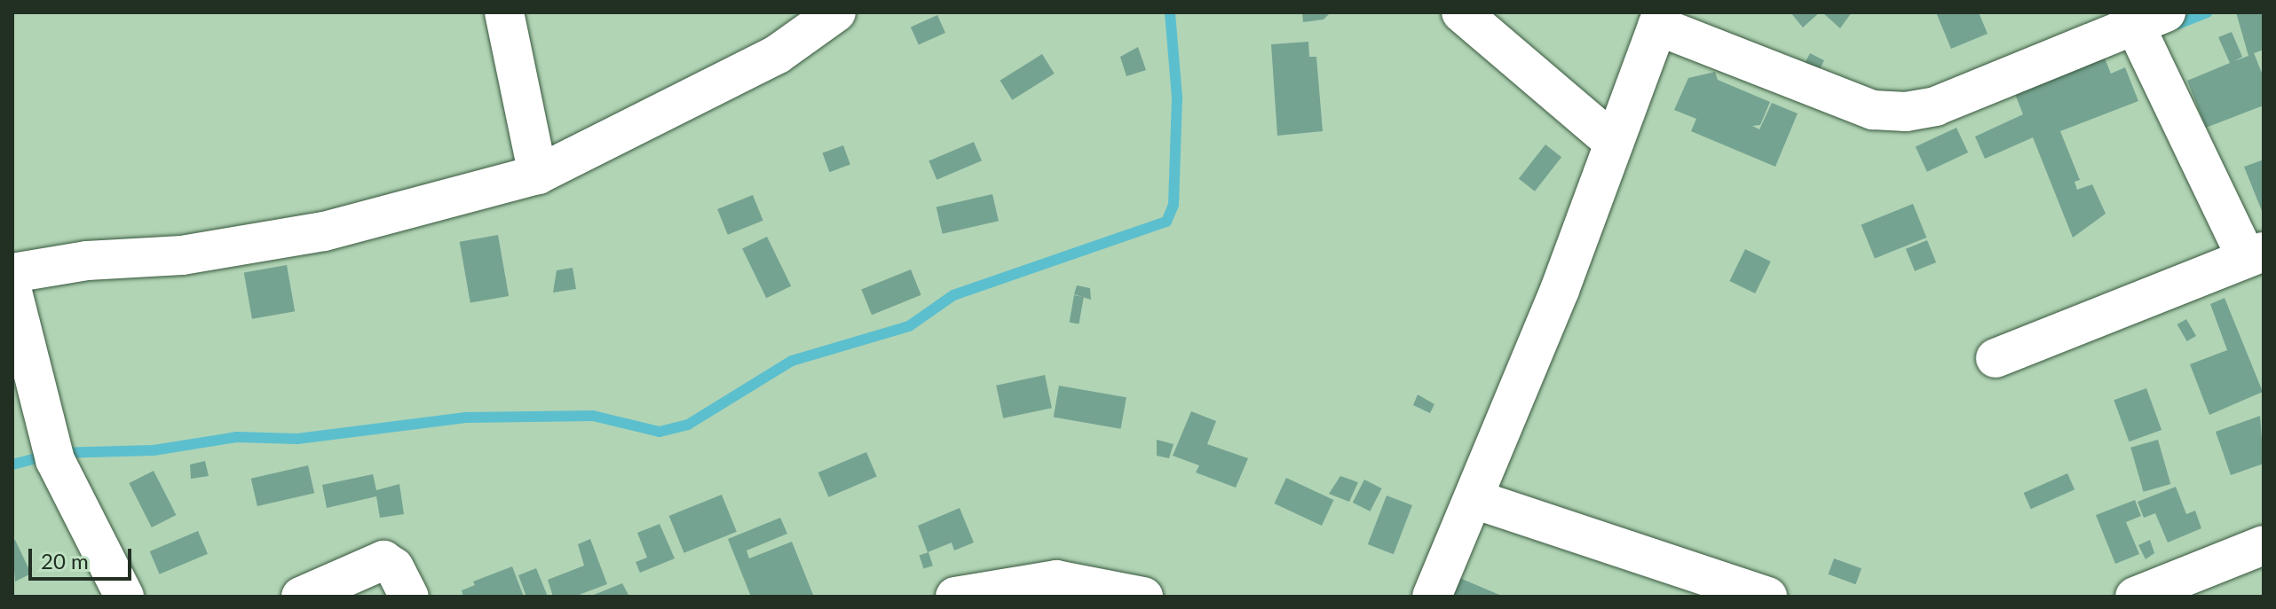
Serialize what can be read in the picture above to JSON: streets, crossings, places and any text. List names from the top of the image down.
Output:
{
  "scale_bar": "20 m"
}
